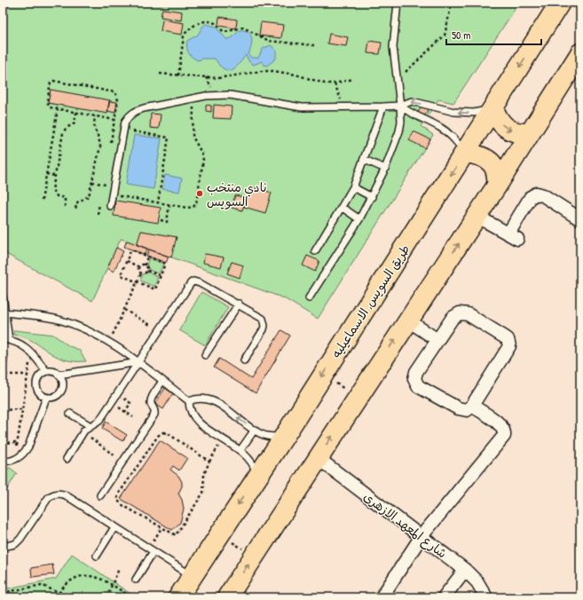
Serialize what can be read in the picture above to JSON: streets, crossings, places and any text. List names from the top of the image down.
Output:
{
  "streets": {
    "main road": ["طريق السويس, الاسماعيليه"],
    "street": ["شارع المعهد الازهرى"]
  },
  "places": ["نادي منتخب السويس"],
  "scale_bar": "50 m"
}
